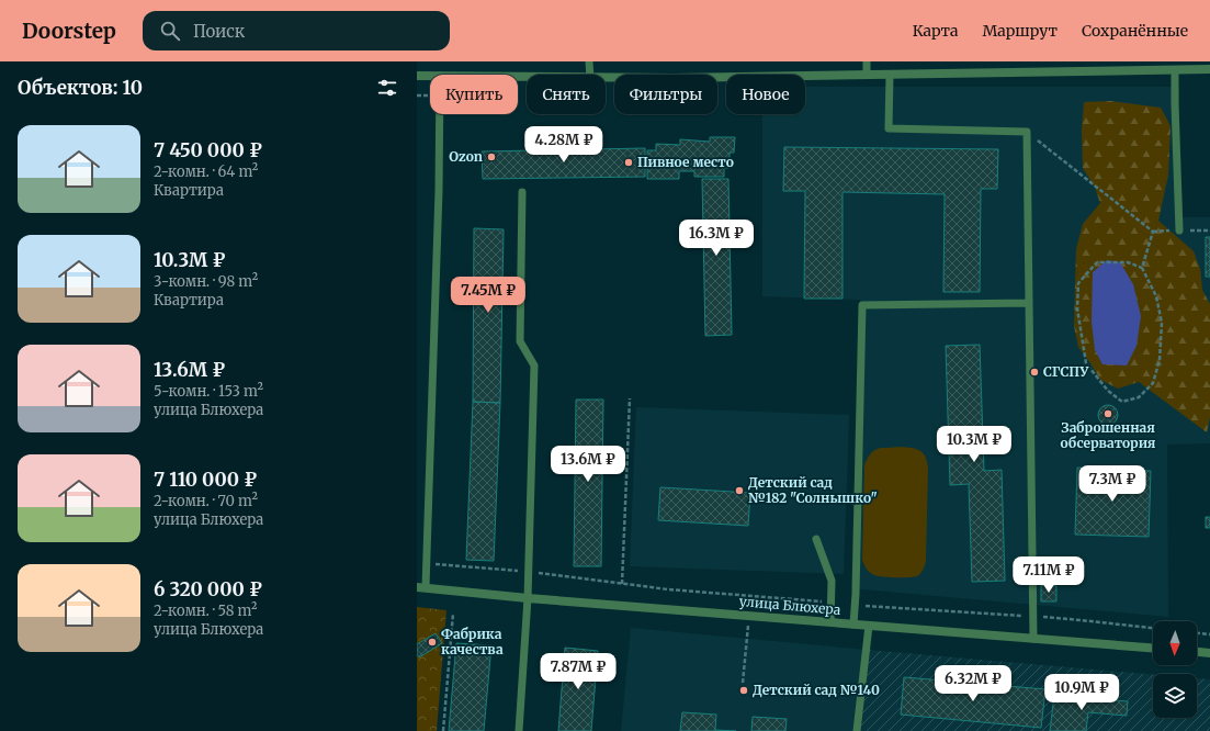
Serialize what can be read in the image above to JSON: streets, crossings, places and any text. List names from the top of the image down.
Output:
{
  "streets": {
    "street": ["улица Блюхера"]
  },
  "places": [
    "Ozon",
    "Пивное место",
    "СГСПУ",
    "Заброшенная обсерватория",
    "Детский сад №182 \"Солнышко\"",
    "Фабрика качества",
    "Детский сад №140"
  ],
  "north": "bottom",
  "page": {
    "header": "Doorstep",
    "search": "Поиск",
    "nav": ["Карта", "Маршрут", "Сохранённые"],
    "heading": "Объектов: 10",
    "chip": [
      "Купить",
      "Снять",
      "Фильтры",
      "Новое"
    ],
    "list": [
      {
        "name": "7 450 000 ₽",
        "note": "2-комн. · 64 m² · Квартира"
      },
      {
        "name": "10.3M ₽",
        "note": "3-комн. · 98 m² · Квартира"
      },
      {
        "name": "13.6M ₽",
        "note": "5-комн. · 153 m² · улица Блюхера"
      },
      {
        "name": "7 110 000 ₽",
        "note": "2-комн. · 70 m² · улица Блюхера"
      },
      {
        "name": "6 320 000 ₽",
        "note": "2-комн. · 58 m² · улица Блюхера"
      }
    ],
    "price": [
      "4.28M ₽",
      "16.3M ₽",
      "7.45M ₽",
      "10.3M ₽",
      "13.6M ₽",
      "7.3M ₽",
      "7.11M ₽",
      "7.87M ₽",
      "6.32M ₽",
      "10.9M ₽"
    ]
  }
}
